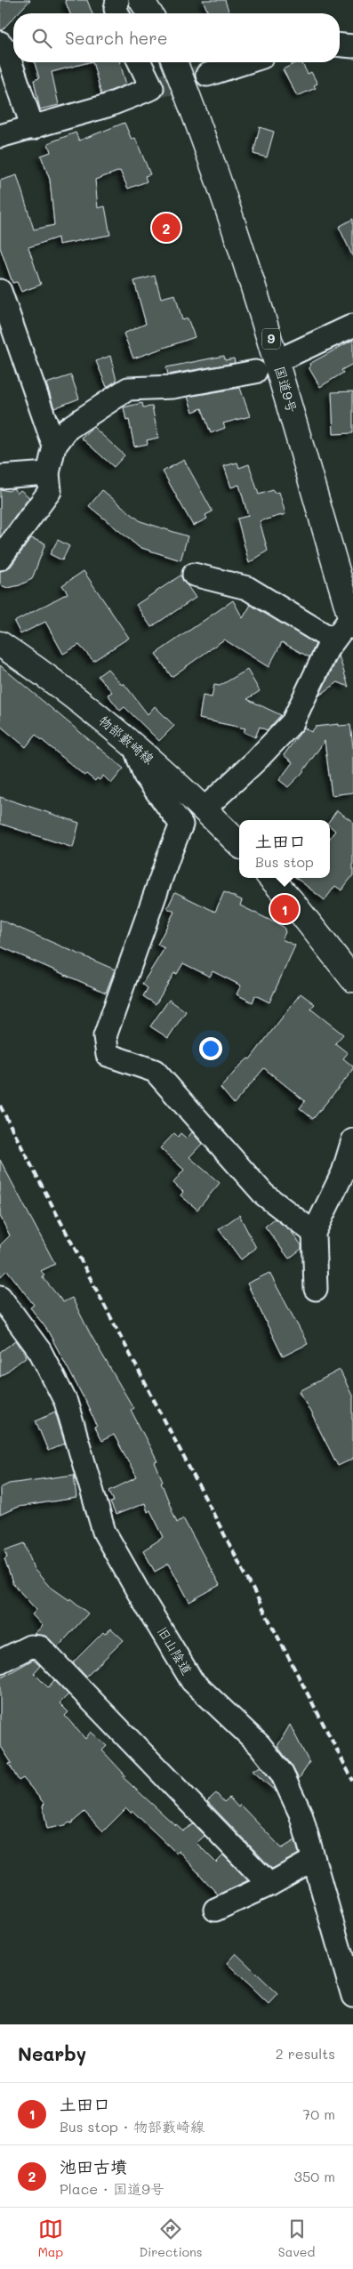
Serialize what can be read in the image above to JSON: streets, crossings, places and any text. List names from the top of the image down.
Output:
{
  "streets": {
    "main road": ["9", "国道9号", "物部藪崎線"],
    "street": ["旧山陰道"]
  },
  "page": {
    "search": "Search here",
    "pins": ["2", "1"],
    "popup": ["土田口", "Bus stop"],
    "heading": ["Nearby", "2 results"],
    "list": [
      {
        "mark": "1",
        "name": "土田口",
        "note": "Bus stop · 物部藪崎線",
        "value": "70 m"
      },
      {
        "mark": "2",
        "name": "池田古墳",
        "note": "Place · 国道9号",
        "value": "350 m"
      }
    ],
    "nav": ["Map", "Directions", "Saved"]
  }
}
